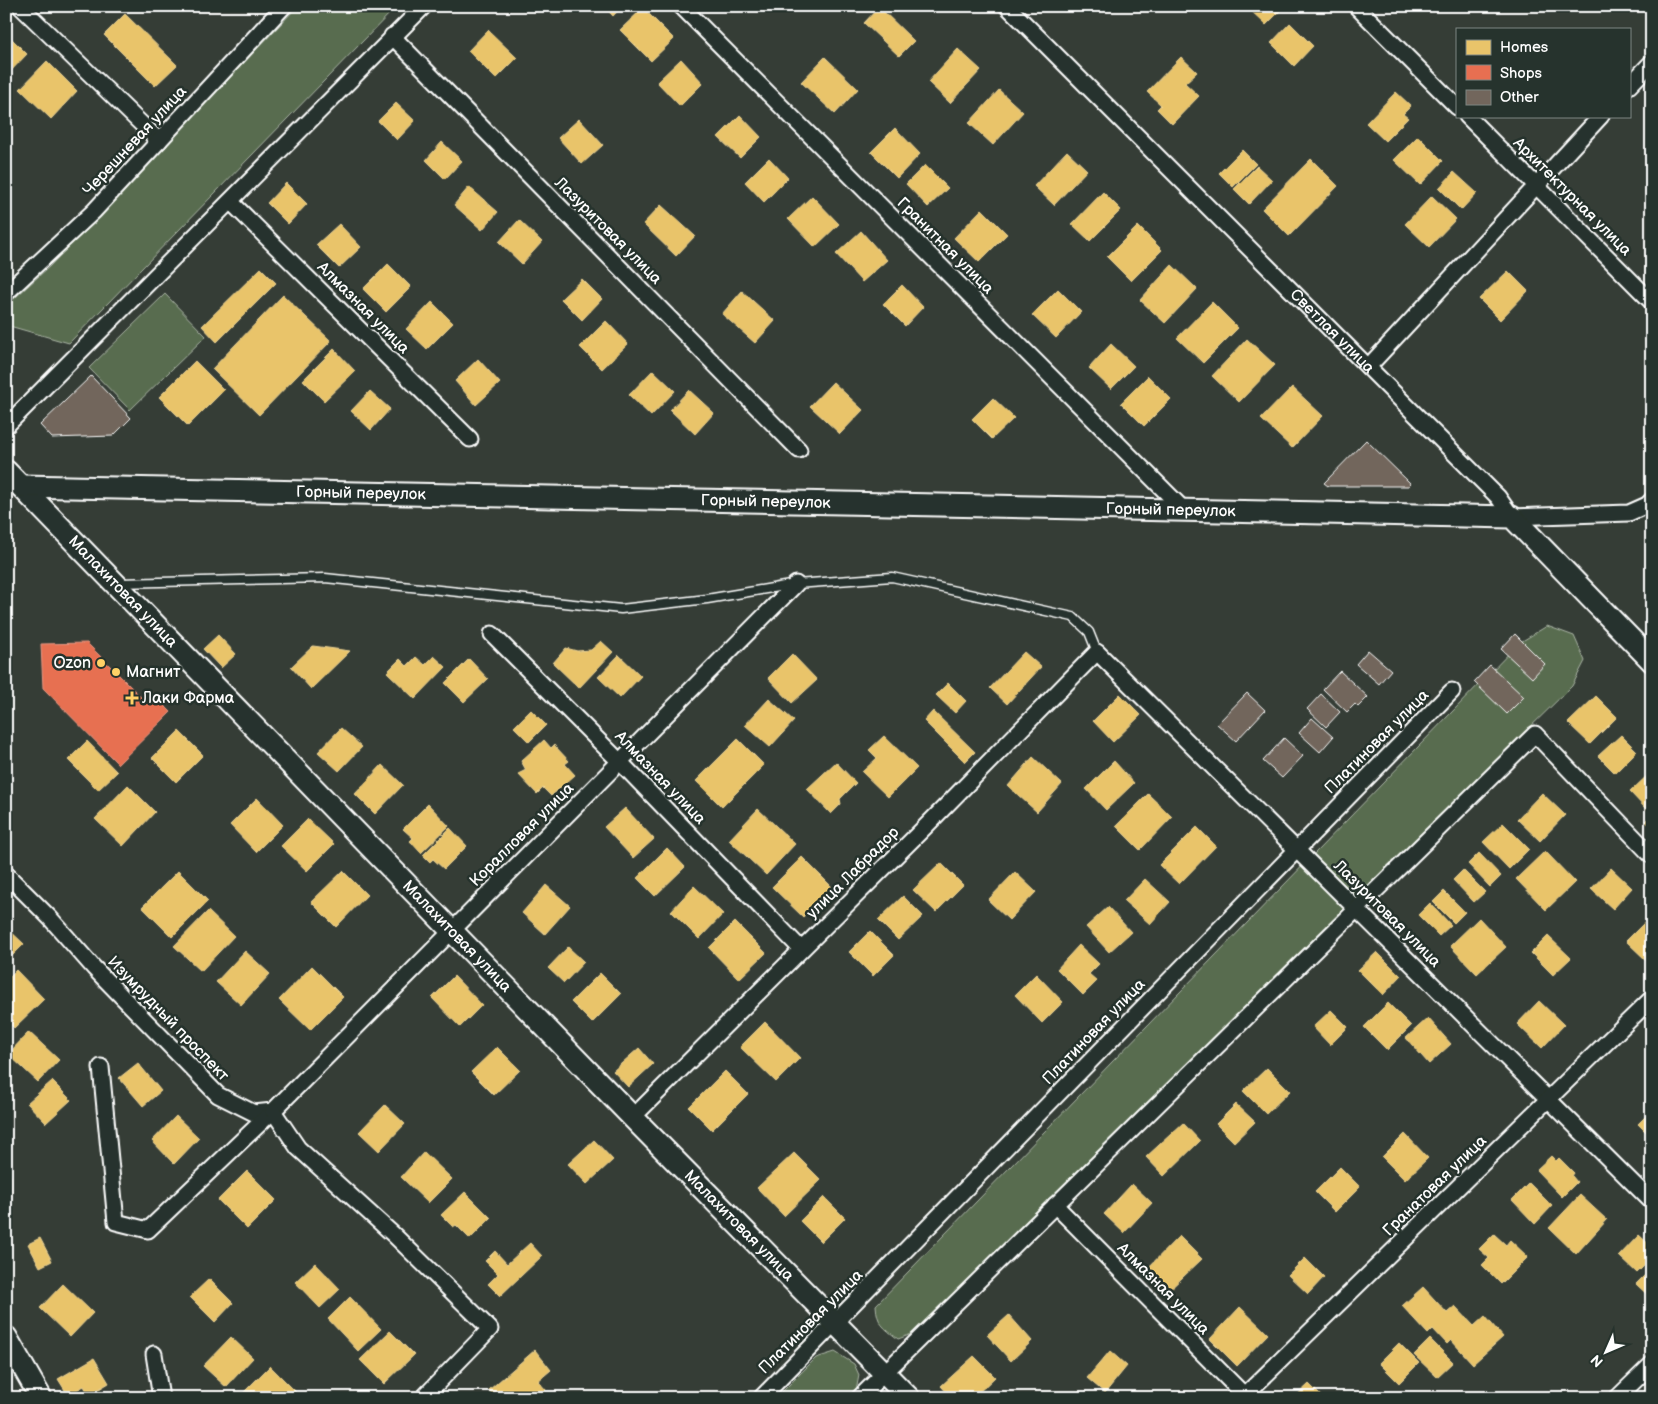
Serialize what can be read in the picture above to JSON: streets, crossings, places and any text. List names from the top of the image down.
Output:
{
  "streets": {
    "street": [
      "Черешневая улица",
      "Архитектурная улица",
      "Лазуритовая улица",
      "Гранитная улица",
      "Алмазная улица",
      "Светлая улица",
      "Горный переулок",
      "Малахитовая улица",
      "Платиновая улица",
      "Коралловая улица",
      "улица Лабрадор",
      "Изумрудный проспект",
      "Гранатовая улица"
    ]
  },
  "crossings": [
    ["Лазуритовая улица", "Платиновая улица"],
    ["Лазуритовая улица", "улица Лабрадор"],
    ["Лазуритовая улица", "Гранатовая улица"],
    ["Гранитная улица", "Горный переулок"],
    ["Алмазная улица", "Коралловая улица"],
    ["Алмазная улица", "улица Лабрадор"],
    ["Алмазная улица", "Гранатовая улица"],
    ["Светлая улица", "Горный переулок"],
    ["Горный переулок", "Малахитовая улица"],
    ["Малахитовая улица", "Платиновая улица"],
    ["Малахитовая улица", "Коралловая улица"],
    ["Малахитовая улица", "улица Лабрадор"],
    ["Коралловая улица", "Изумрудный проспект"]
  ],
  "places": {
    "other": ["Ozon", "Магнит"],
    "health": ["Лаки Фарма"]
  },
  "legend": ["Homes", "Shops", "Other"],
  "north": "bottom left"
}
